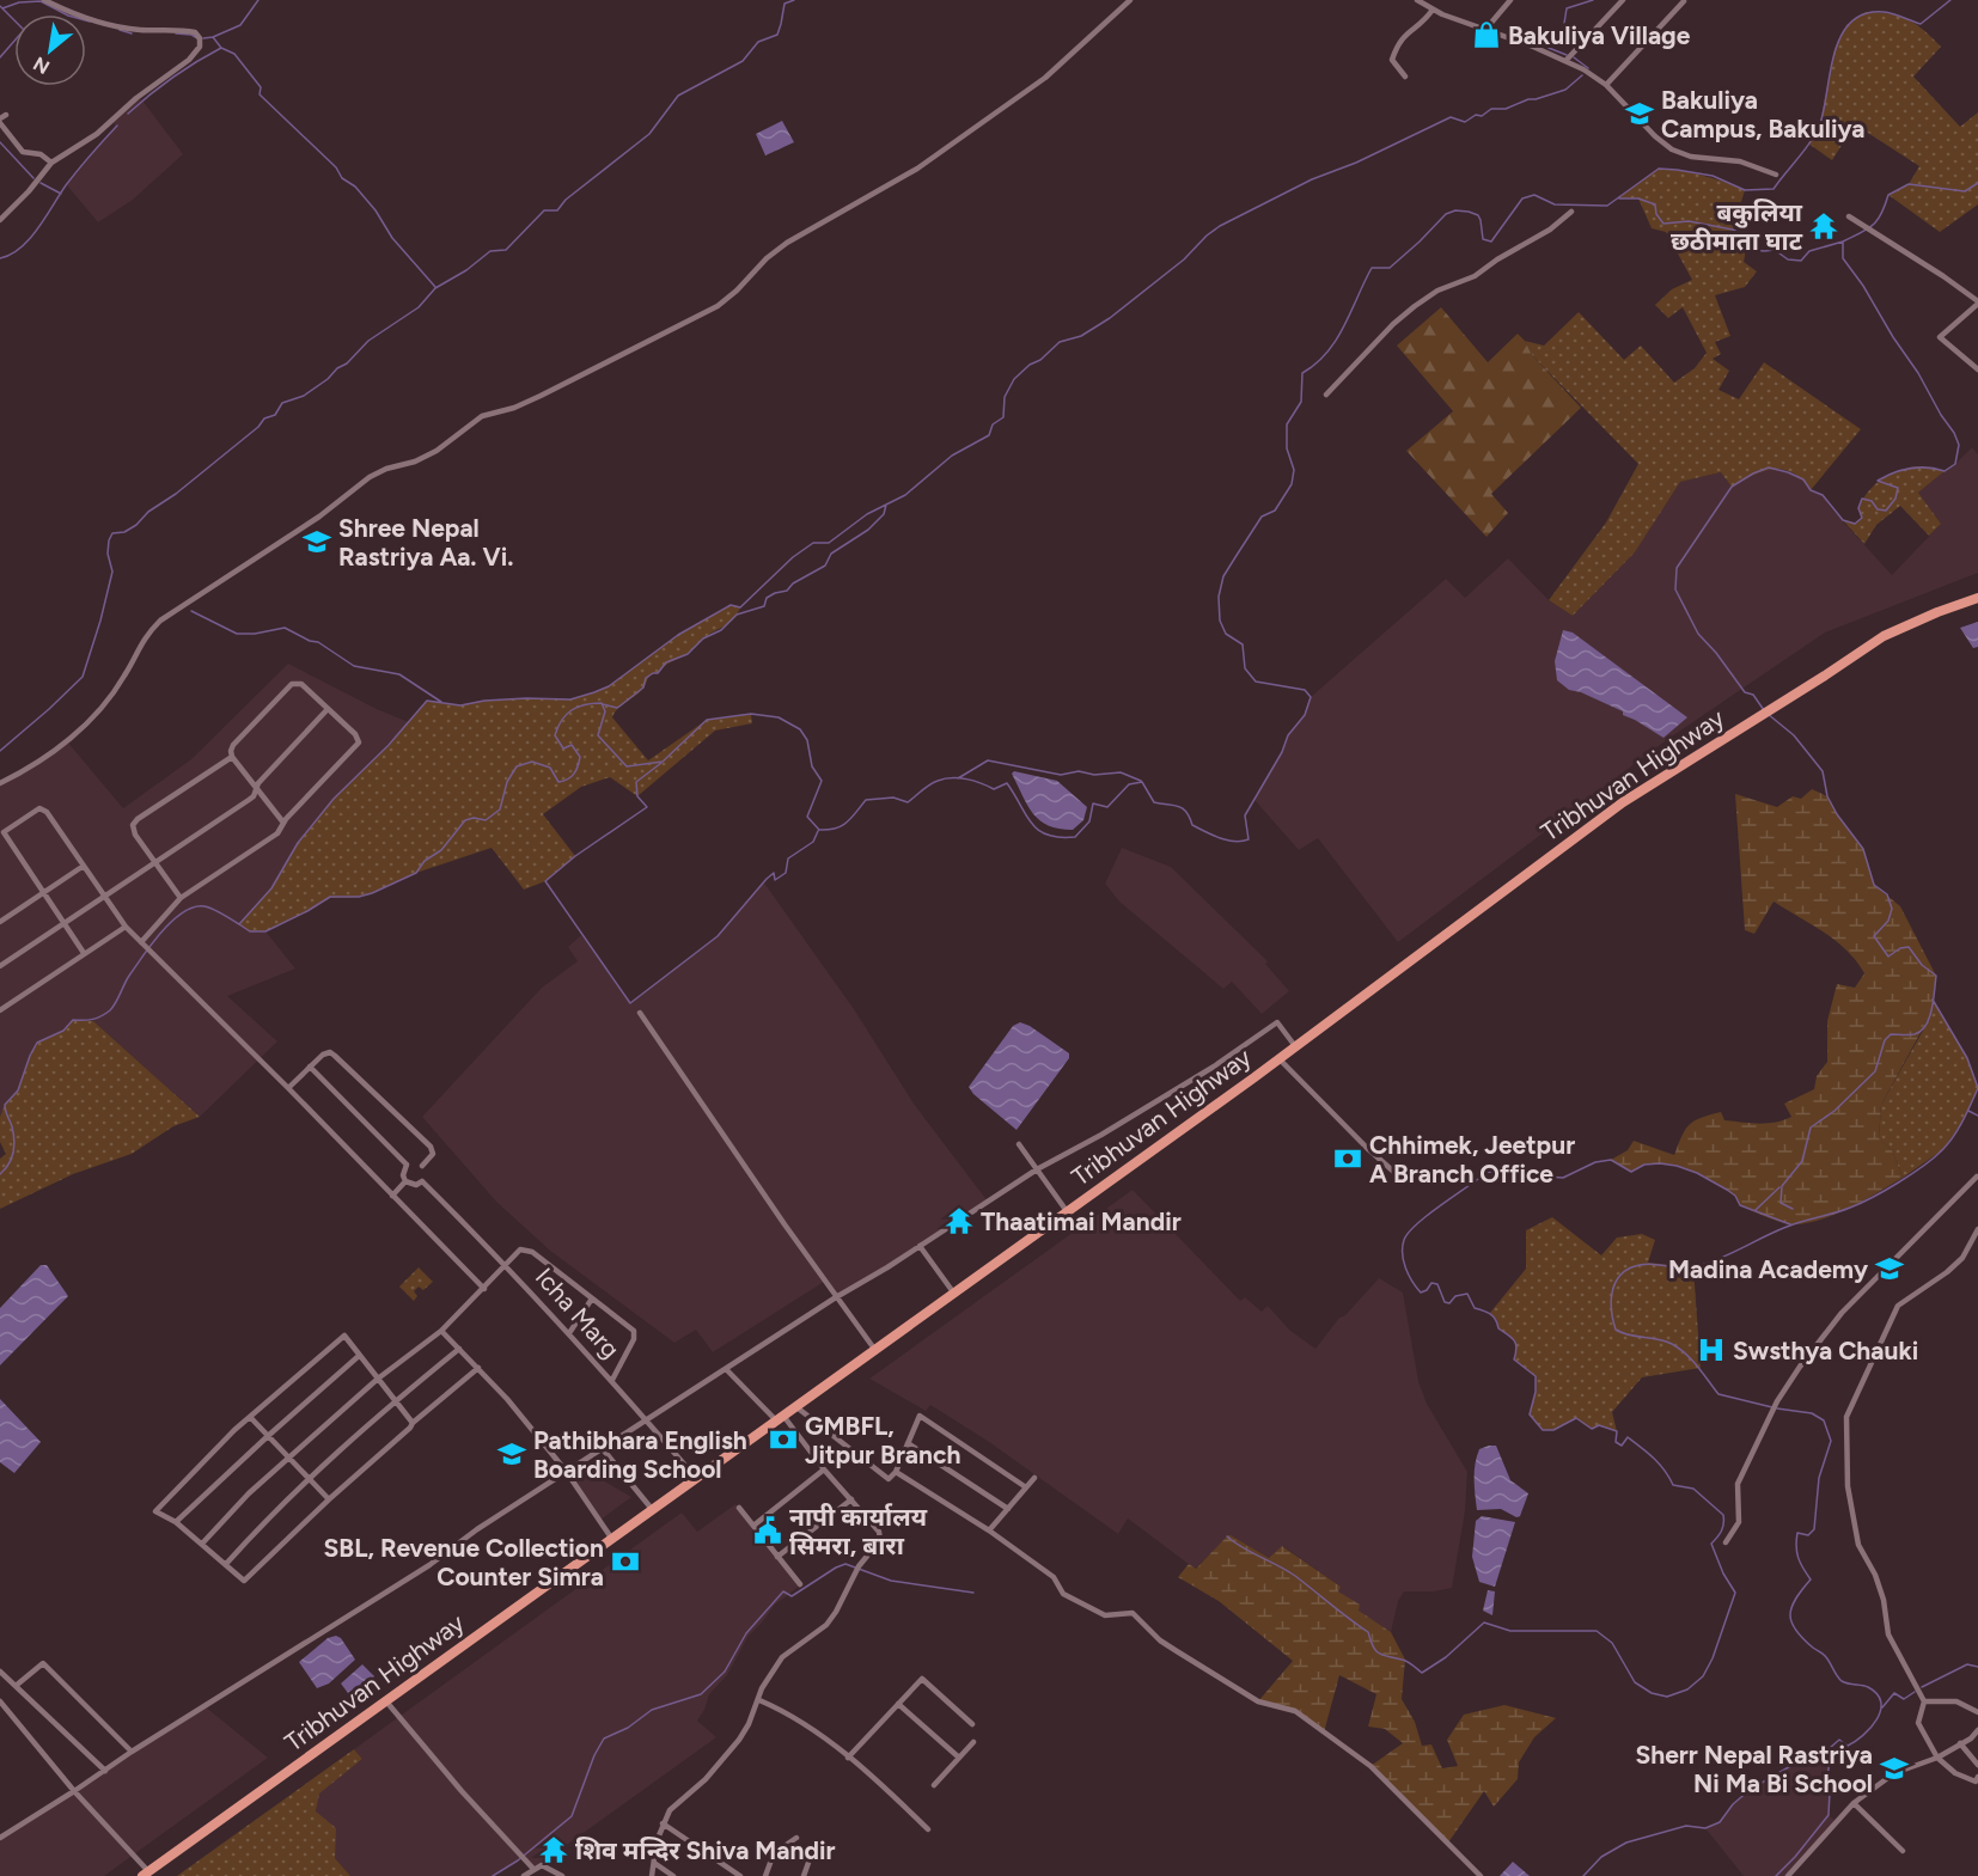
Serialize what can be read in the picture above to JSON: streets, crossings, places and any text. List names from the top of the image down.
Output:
{
  "streets": {
    "highway": ["Tribhuvan Highway"],
    "street": ["Icha Marg"]
  },
  "crossings": [
    ["Tribhuvan Highway", "Icha Marg"]
  ],
  "places": {
    "shop": ["Bakuliya Village"],
    "school or university": [
      "Bakuliya Campus, Bakuliya",
      "Shree Nepal Rastriya Aa. Vi.",
      "Madina Academy",
      "Pathibhara English Boarding School",
      "Sherr Nepal Rastriya Ni Ma Bi School"
    ],
    "temple": ["बकुलिया छठीमाता घाट", "Thaatimai Mandir", "शिव मन्दिर Shiva Mandir"],
    "bank": ["Chhimek, Jeetpur A Branch Office", "GMBFL, Jitpur Branch", "SBL, Revenue Collection Counter Simra"],
    "hospital": ["Swsthya Chauki"],
    "public building": ["नापी कार्यालय सिमरा, बारा"]
  },
  "north": "bottom left"
}
